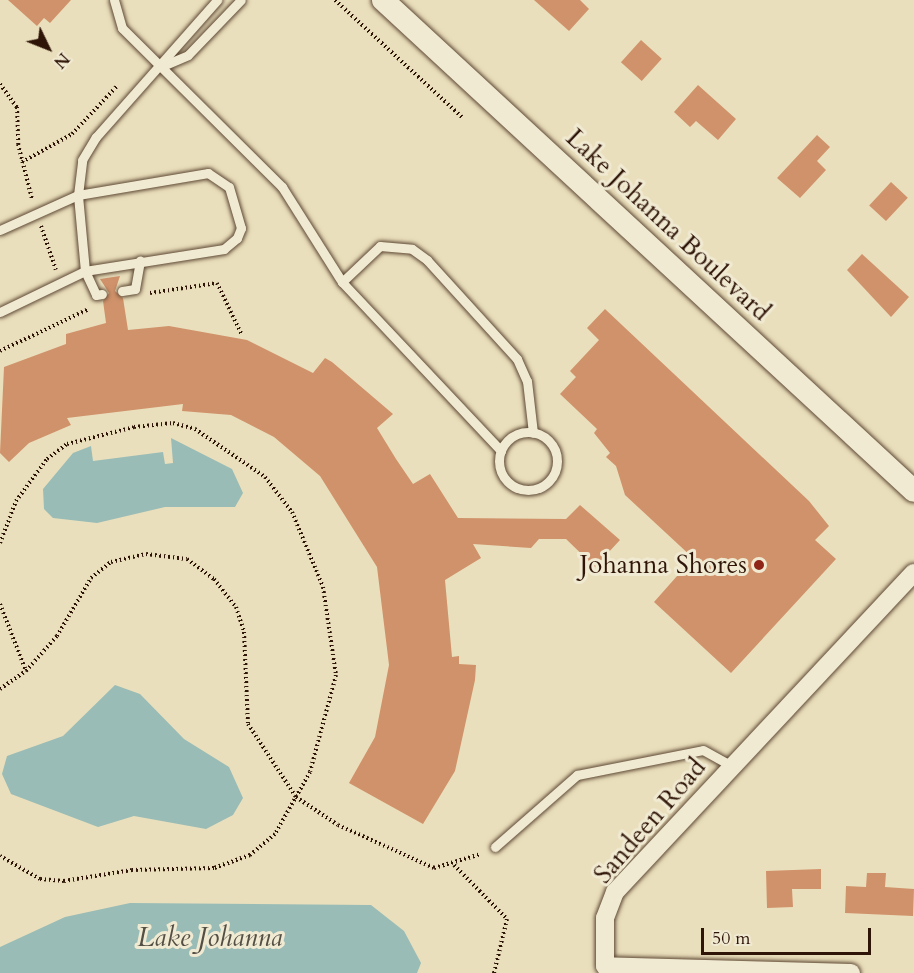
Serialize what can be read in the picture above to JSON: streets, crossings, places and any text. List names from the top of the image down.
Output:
{
  "streets": {
    "street": ["Lake Johanna Boulevard", "Sandeen Road"]
  },
  "water": ["Lake Johanna"],
  "places": ["Johanna Shores"],
  "scale_bar": "50 m",
  "north": "bottom right"
}
